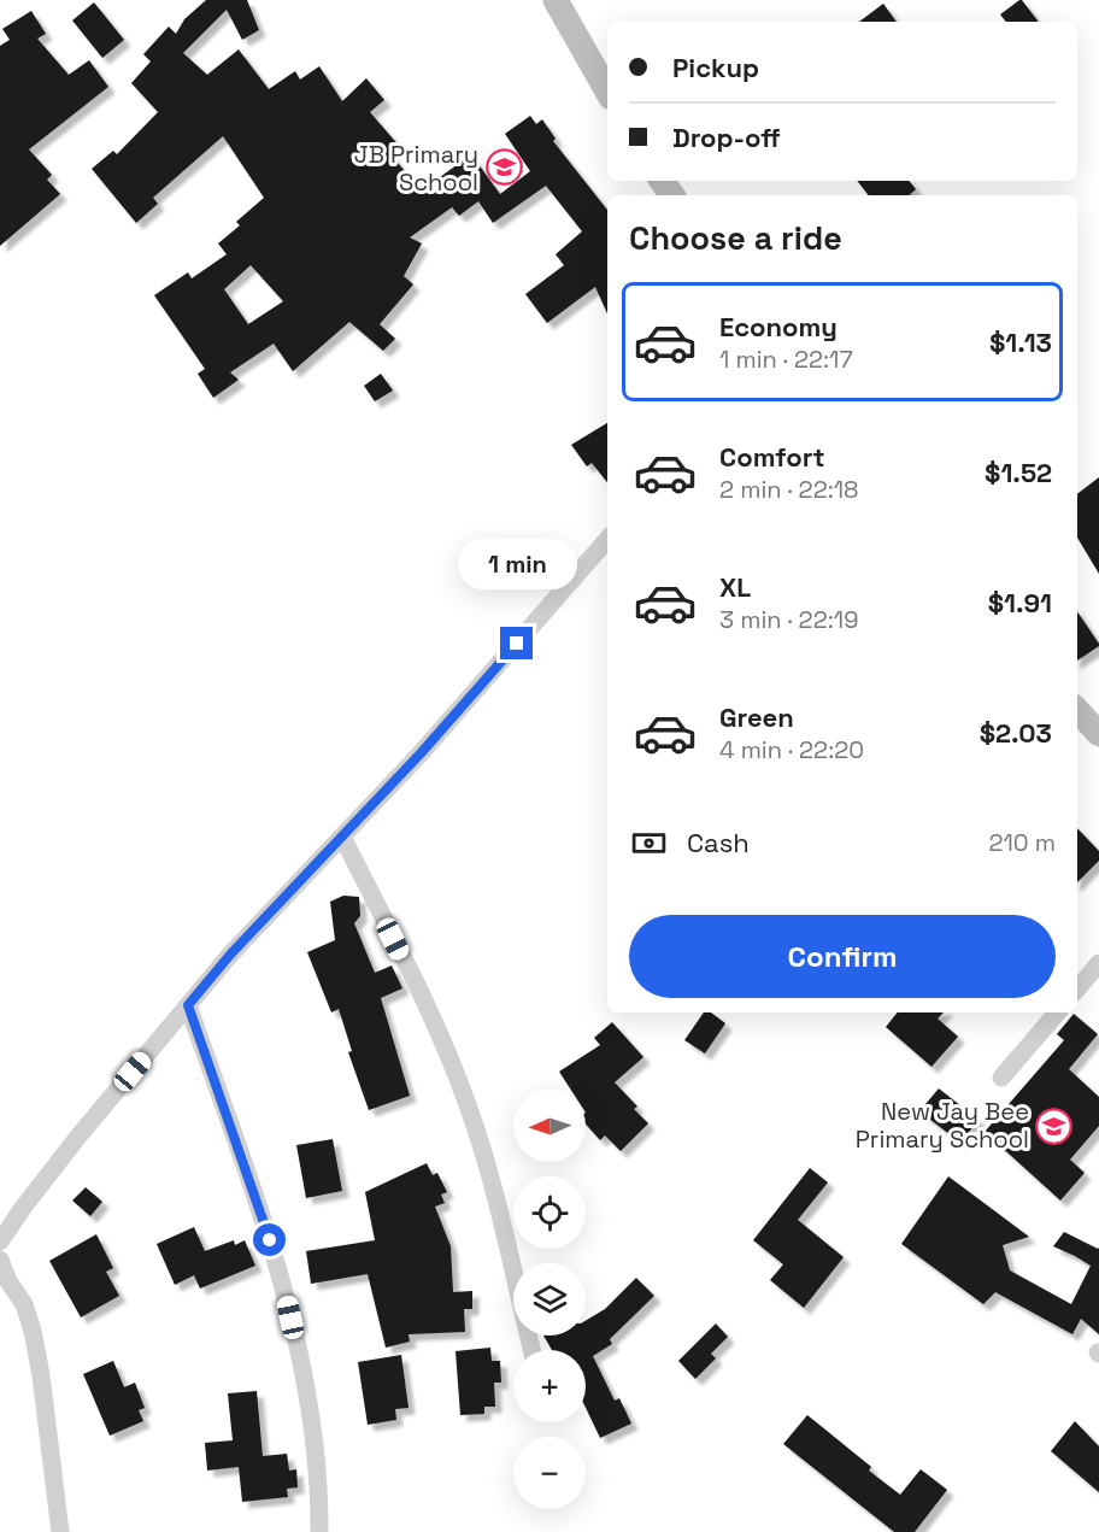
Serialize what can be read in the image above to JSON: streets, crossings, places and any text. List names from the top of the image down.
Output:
{
  "places": {
    "school or university": ["JB Primary School", "New Jay Bee Primary School"]
  },
  "north": "left",
  "page": {
    "banner": ["Pickup", "Drop-off"],
    "heading": "Choose a ride",
    "list": [
      {
        "name": "Economy",
        "note": "1 min · 22:17",
        "value": "$1.13"
      },
      {
        "name": "Comfort",
        "note": "2 min · 22:18",
        "value": "$1.52"
      },
      {
        "name": "XL",
        "note": "3 min · 22:19",
        "value": "$1.91"
      },
      {
        "name": "Green",
        "note": "4 min · 22:20",
        "value": "$2.03"
      }
    ],
    "bubble": "1 min",
    "pay": ["Cash", "210 m"],
    "buttons": "Confirm",
    "map_buttons": ["+", "−"]
  }
}
